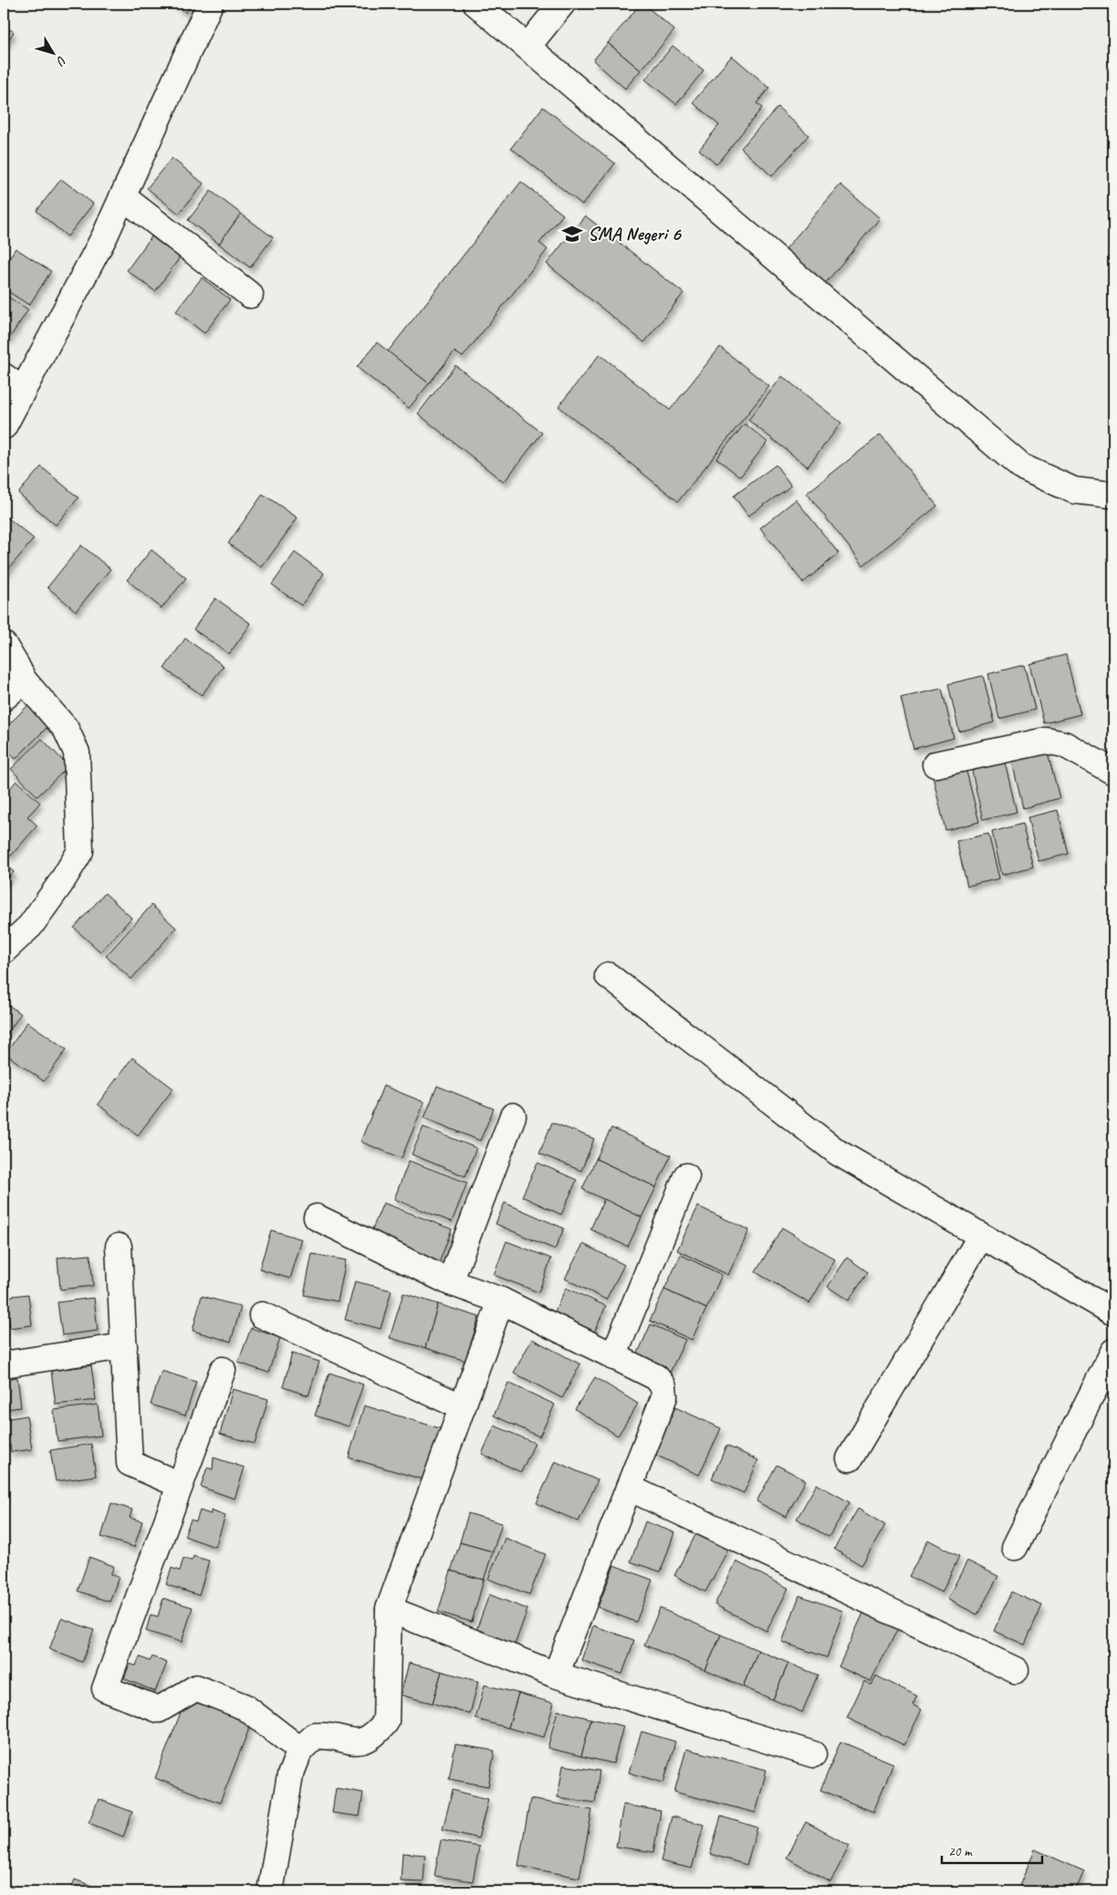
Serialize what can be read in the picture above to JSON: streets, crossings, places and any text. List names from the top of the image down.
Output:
{
  "places": {
    "school or university": ["SMA Negeri 6"]
  },
  "scale_bar": "20 m",
  "north": "bottom right"
}
